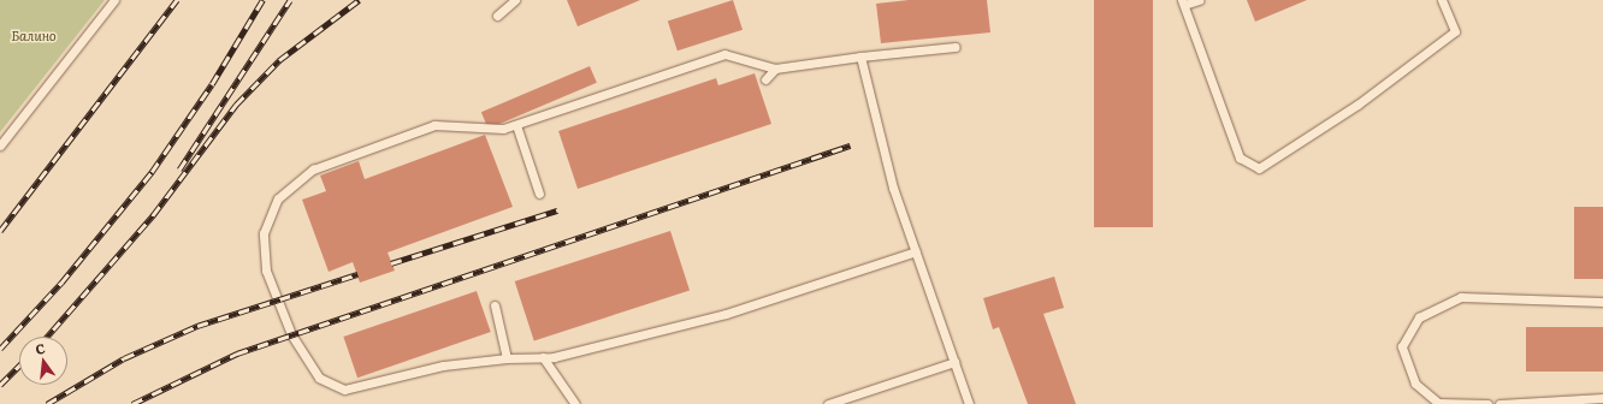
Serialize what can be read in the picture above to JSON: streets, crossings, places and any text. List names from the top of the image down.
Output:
{
  "parks": ["Балино"],
  "north": "top"
}
